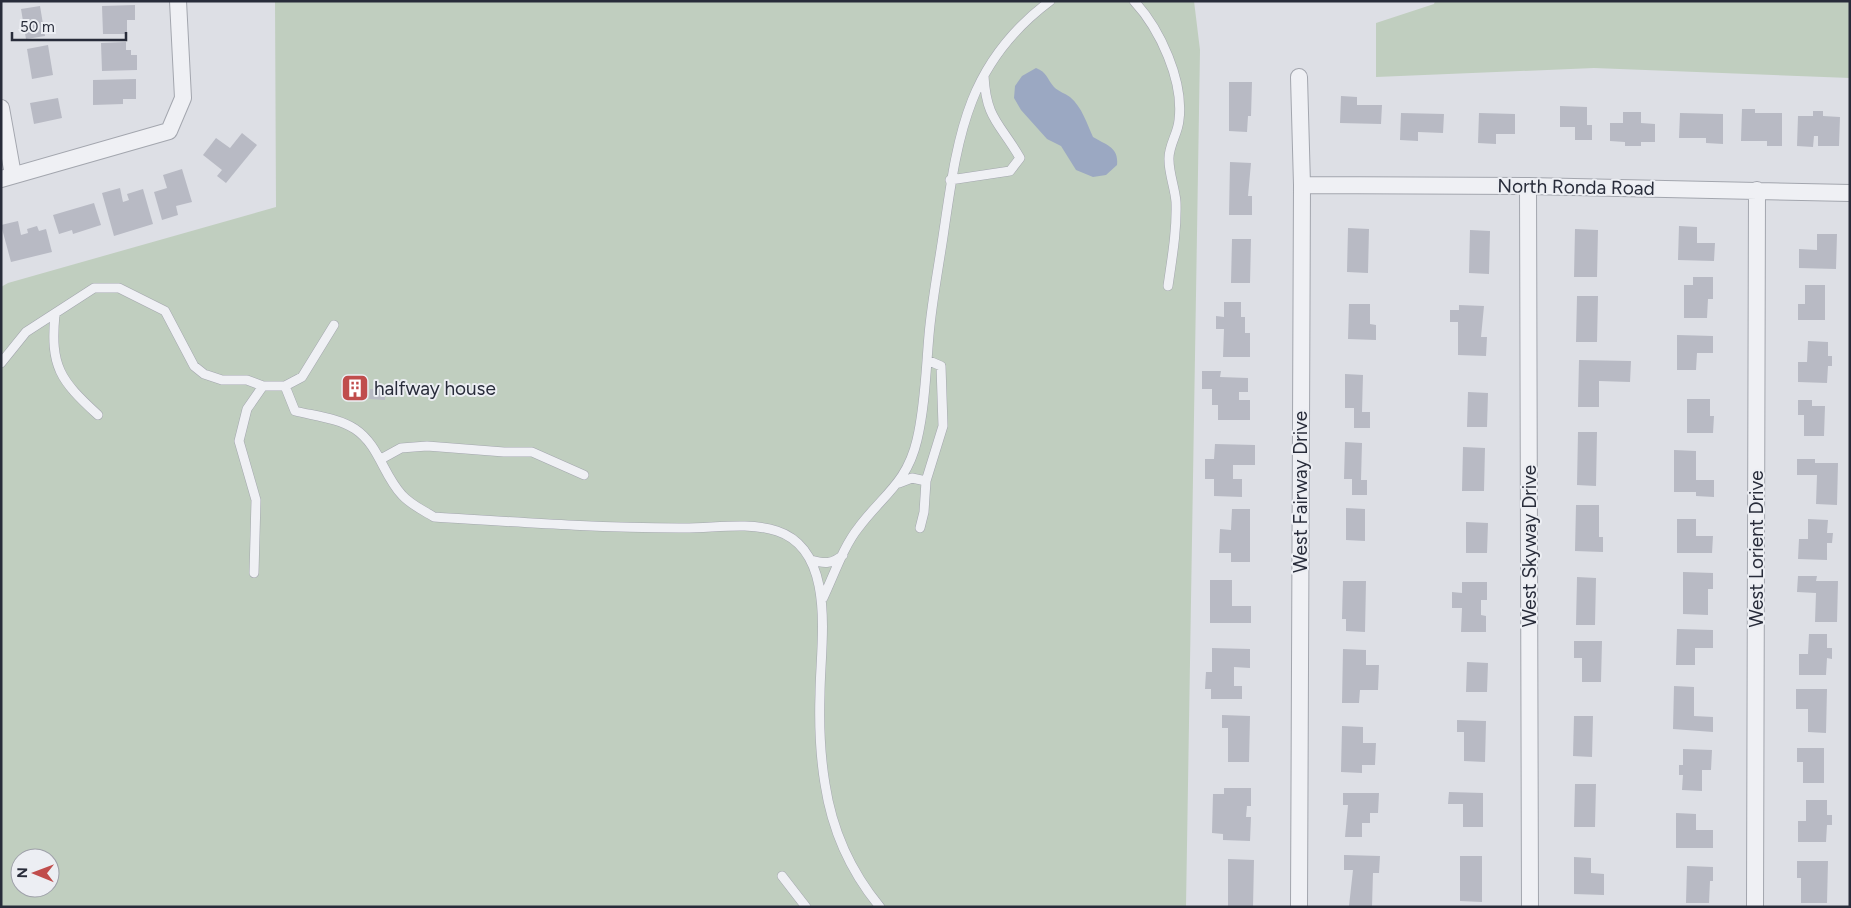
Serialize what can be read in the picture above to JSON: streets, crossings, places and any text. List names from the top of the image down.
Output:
{
  "streets": {
    "street": [
      "North Ronda Road",
      "West Fairway Drive",
      "West Skyway Drive",
      "West Lorient Drive"
    ]
  },
  "crossings": [
    ["North Ronda Road", "West Fairway Drive"],
    ["North Ronda Road", "West Skyway Drive"],
    ["North Ronda Road", "West Lorient Drive"]
  ],
  "places": {
    "building": ["halfway house"]
  },
  "scale_bar": "50 m",
  "north": "left"
}
